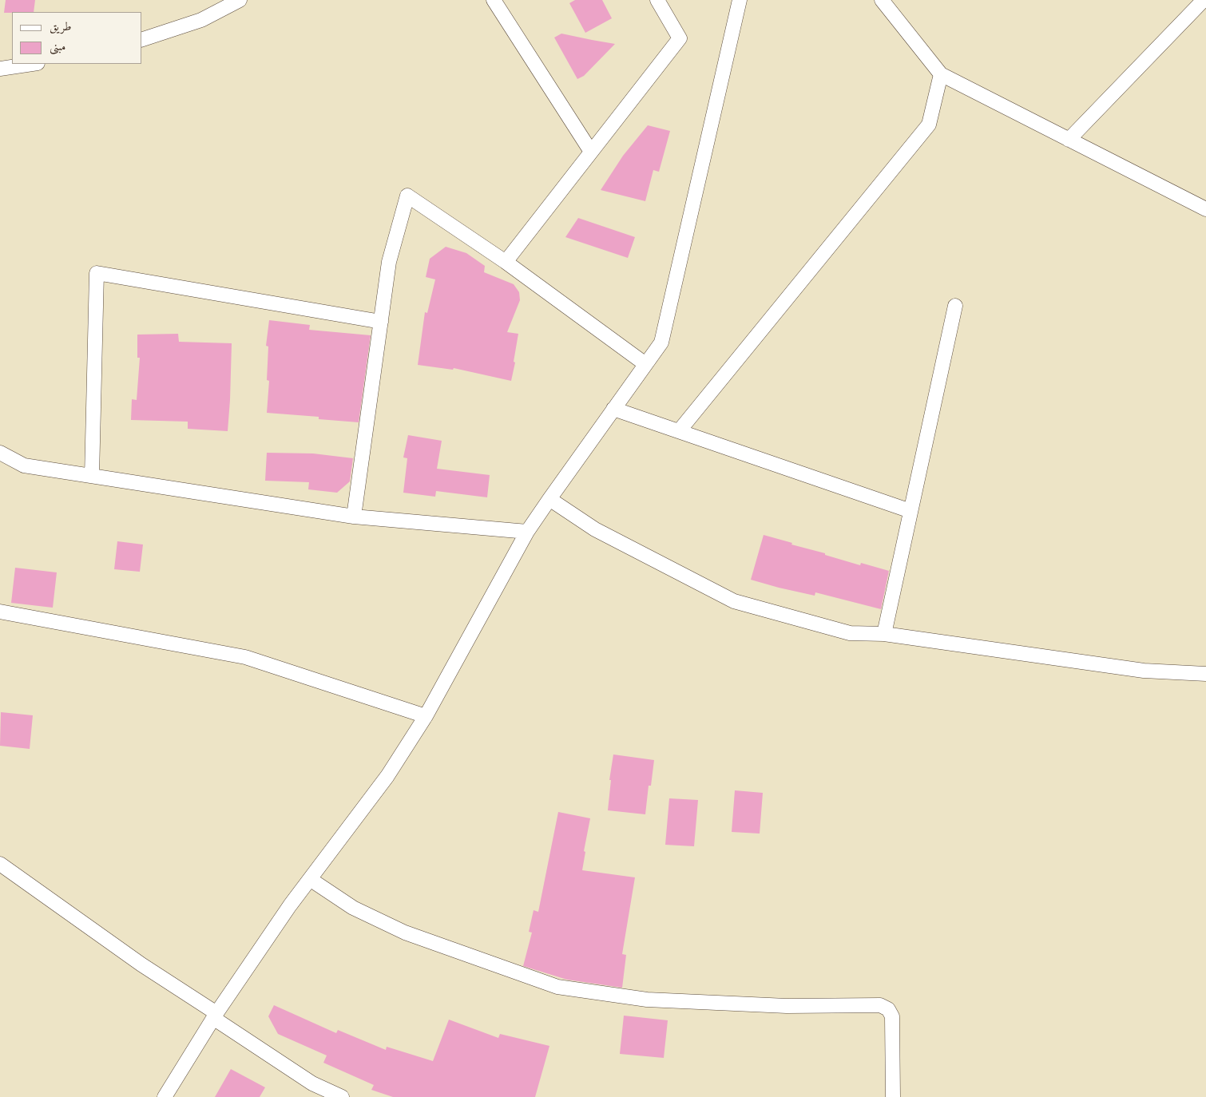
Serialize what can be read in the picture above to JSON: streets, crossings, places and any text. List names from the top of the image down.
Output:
{
  "legend": ["طريق", "مبنى"]
}
